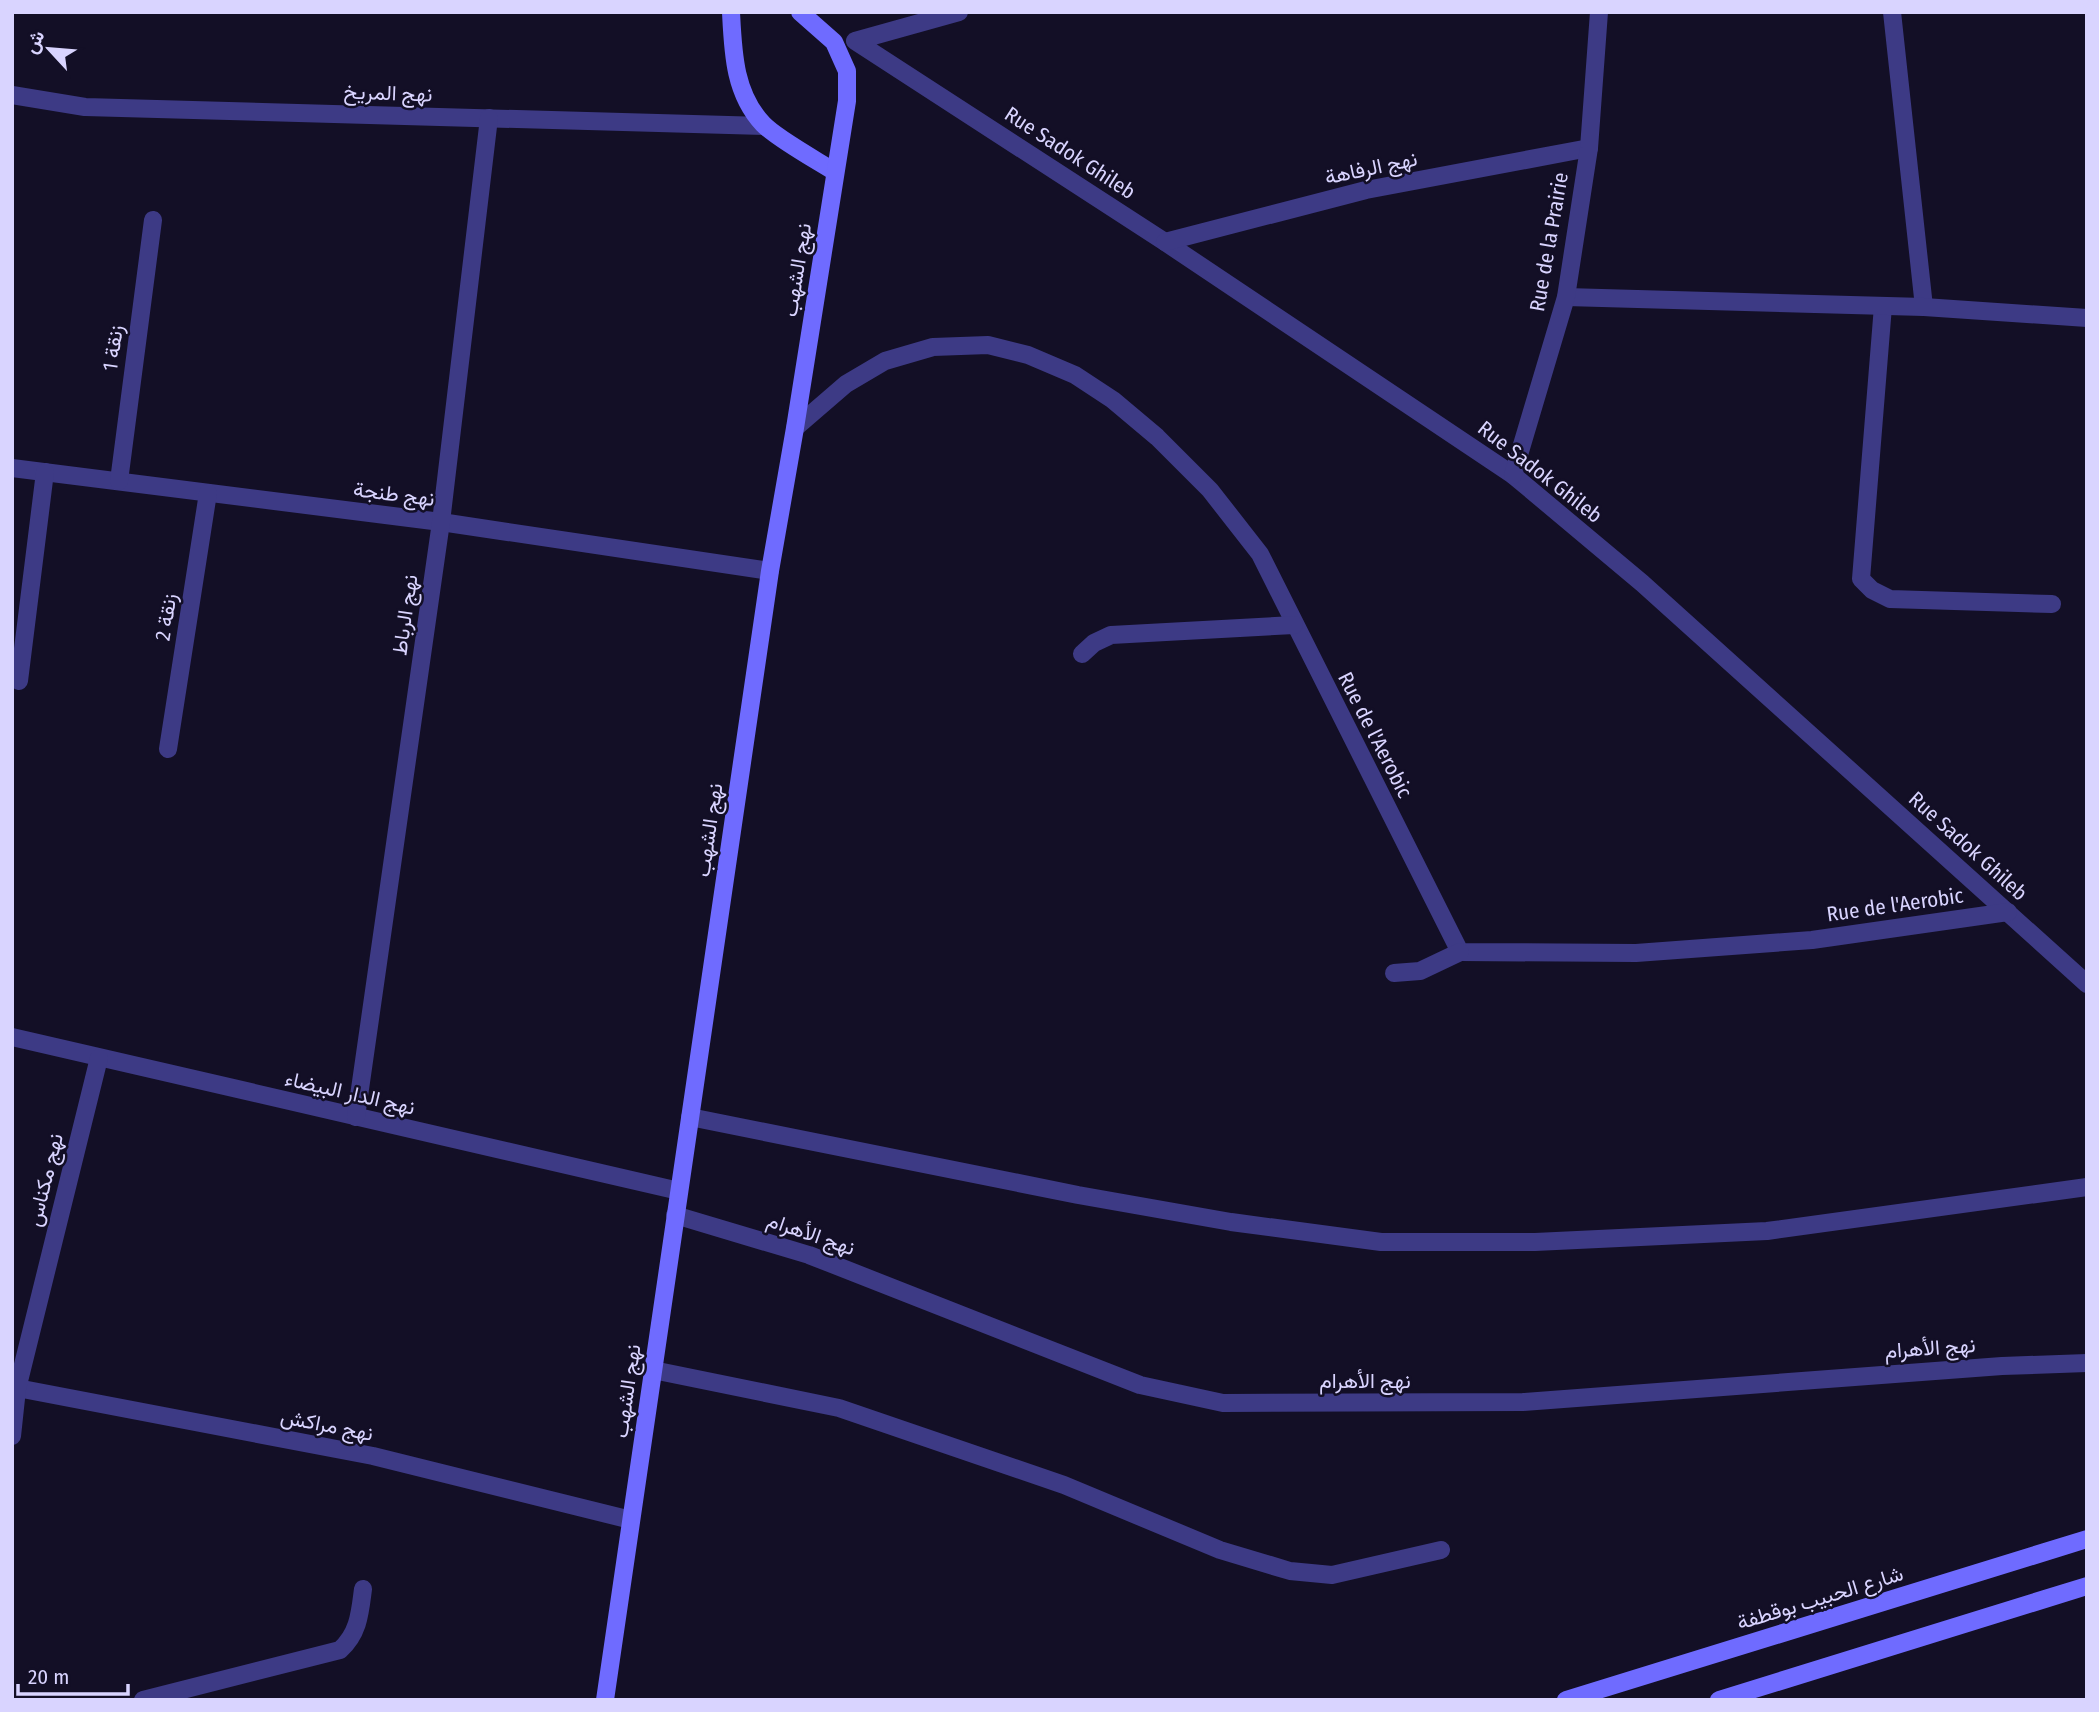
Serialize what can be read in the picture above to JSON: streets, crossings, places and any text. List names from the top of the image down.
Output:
{
  "streets": {
    "street": [
      "نهج المريخ",
      "Rue Sadok Ghileb",
      "نهج الرفاهة",
      "Rue de la Prairie",
      "نهج الشهب",
      "زنقة 1",
      "نهج طنجة",
      "نهج الرباط",
      "زنقة 2",
      "Rue de l'Aerobic",
      "نهج الدار البيضاء",
      "نهج مكناس",
      "نهج الأهرام",
      "نهج مراكش",
      "شارع الحبيب بوقطفة"
    ]
  },
  "crossings": [
    ["نهج المريخ", "نهج الرباط"],
    ["Rue Sadok Ghileb", "نهج الرفاهة"],
    ["Rue Sadok Ghileb", "Rue de la Prairie"],
    ["Rue Sadok Ghileb", "Rue de l'Aerobic"],
    ["نهج الرفاهة", "Rue de la Prairie"],
    ["نهج الشهب", "نهج طنجة"],
    ["نهج الشهب", "Rue de l'Aerobic"],
    ["نهج الشهب", "نهج الدار البيضاء"],
    ["نهج الشهب", "نهج الأهرام"],
    ["نهج الشهب", "نهج مراكش"],
    ["زنقة 1", "نهج طنجة"],
    ["نهج طنجة", "نهج الرباط"],
    ["نهج طنجة", "زنقة 2"],
    ["نهج الرباط", "نهج الدار البيضاء"],
    ["نهج الدار البيضاء", "نهج مكناس"],
    ["نهج مكناس", "نهج مراكش"]
  ],
  "scale_bar": "20 m",
  "north": "top left"
}
